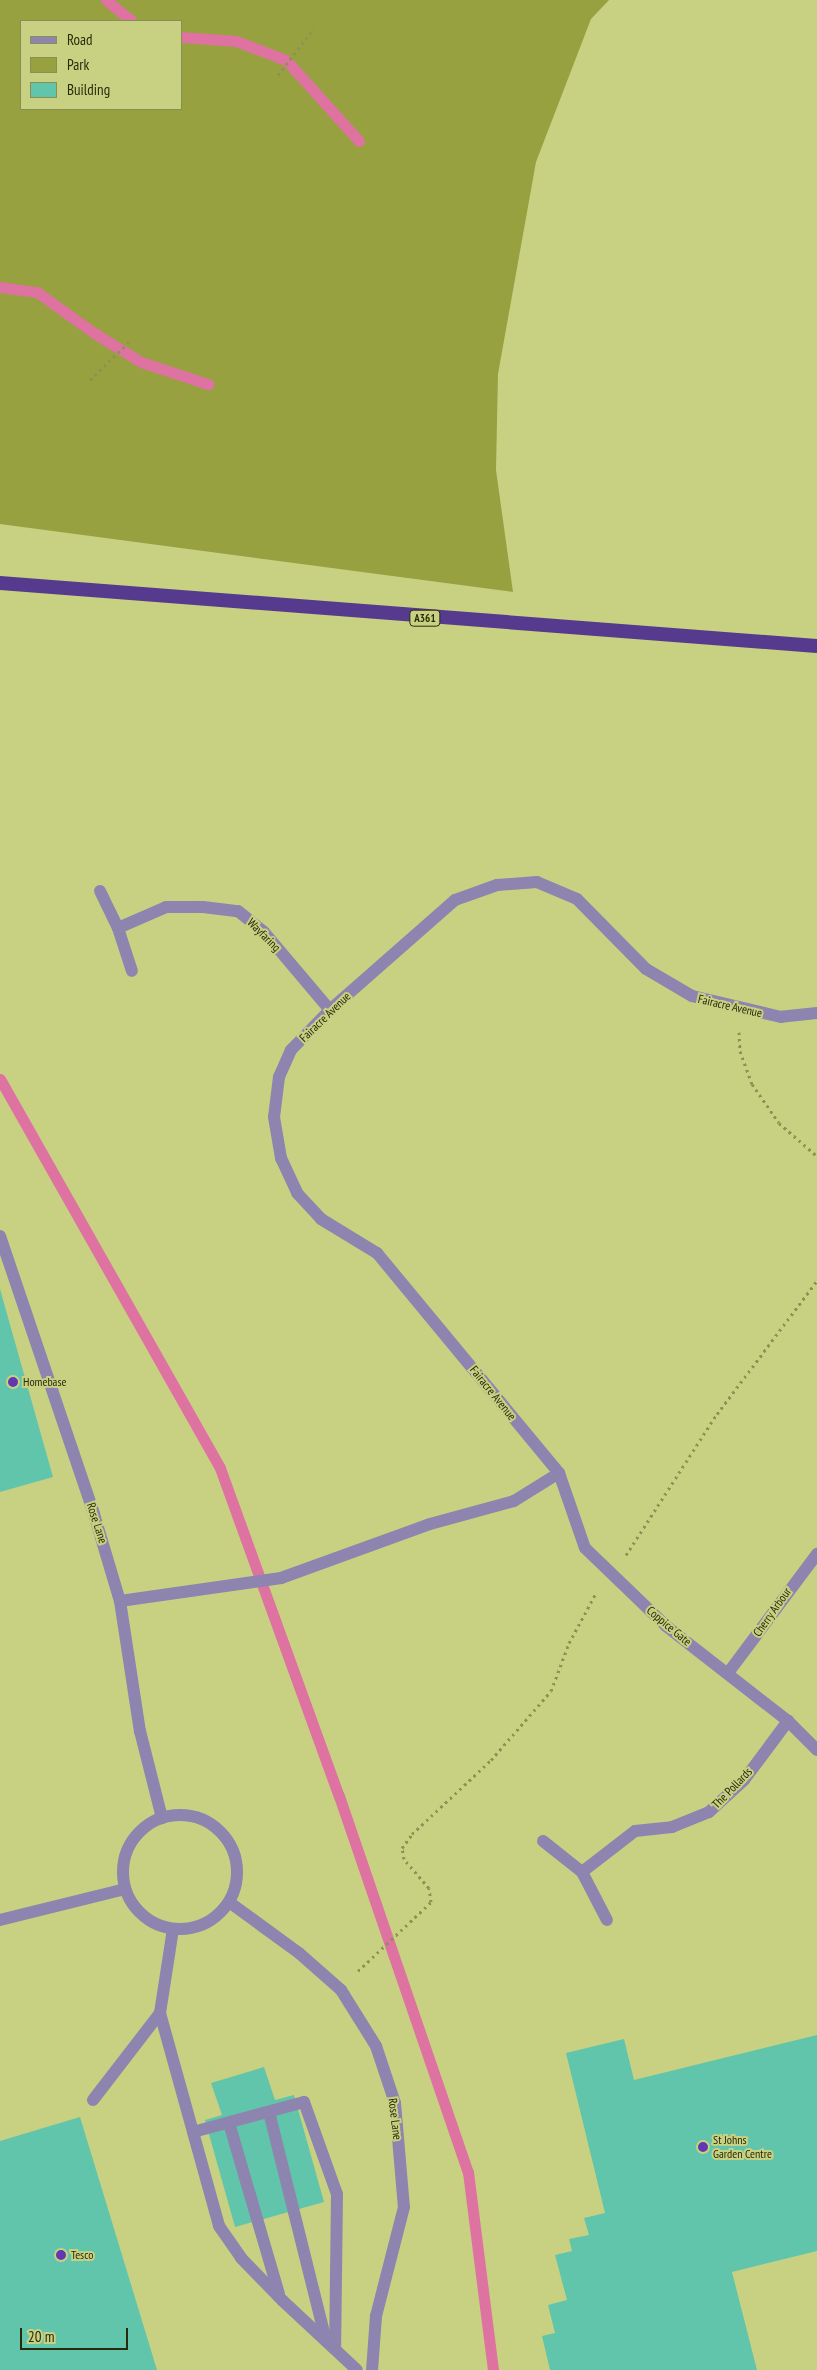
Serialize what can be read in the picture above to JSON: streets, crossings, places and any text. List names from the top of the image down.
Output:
{
  "streets": {
    "highway": ["A361"],
    "street": [
      "Wayfaring",
      "Fairacre Avenue",
      "Rose Lane",
      "Cherry Arbour",
      "Coppice Gate",
      "The Pollards"
    ]
  },
  "crossings": [
    ["Wayfaring", "Fairacre Avenue"],
    ["Fairacre Avenue", "Coppice Gate"],
    ["Cherry Arbour", "Coppice Gate"],
    ["Coppice Gate", "The Pollards"]
  ],
  "places": ["Homebase", "St Johns Garden Centre", "Tesco"],
  "legend": ["Road", "Park", "Building"],
  "scale_bar": "20 m"
}
